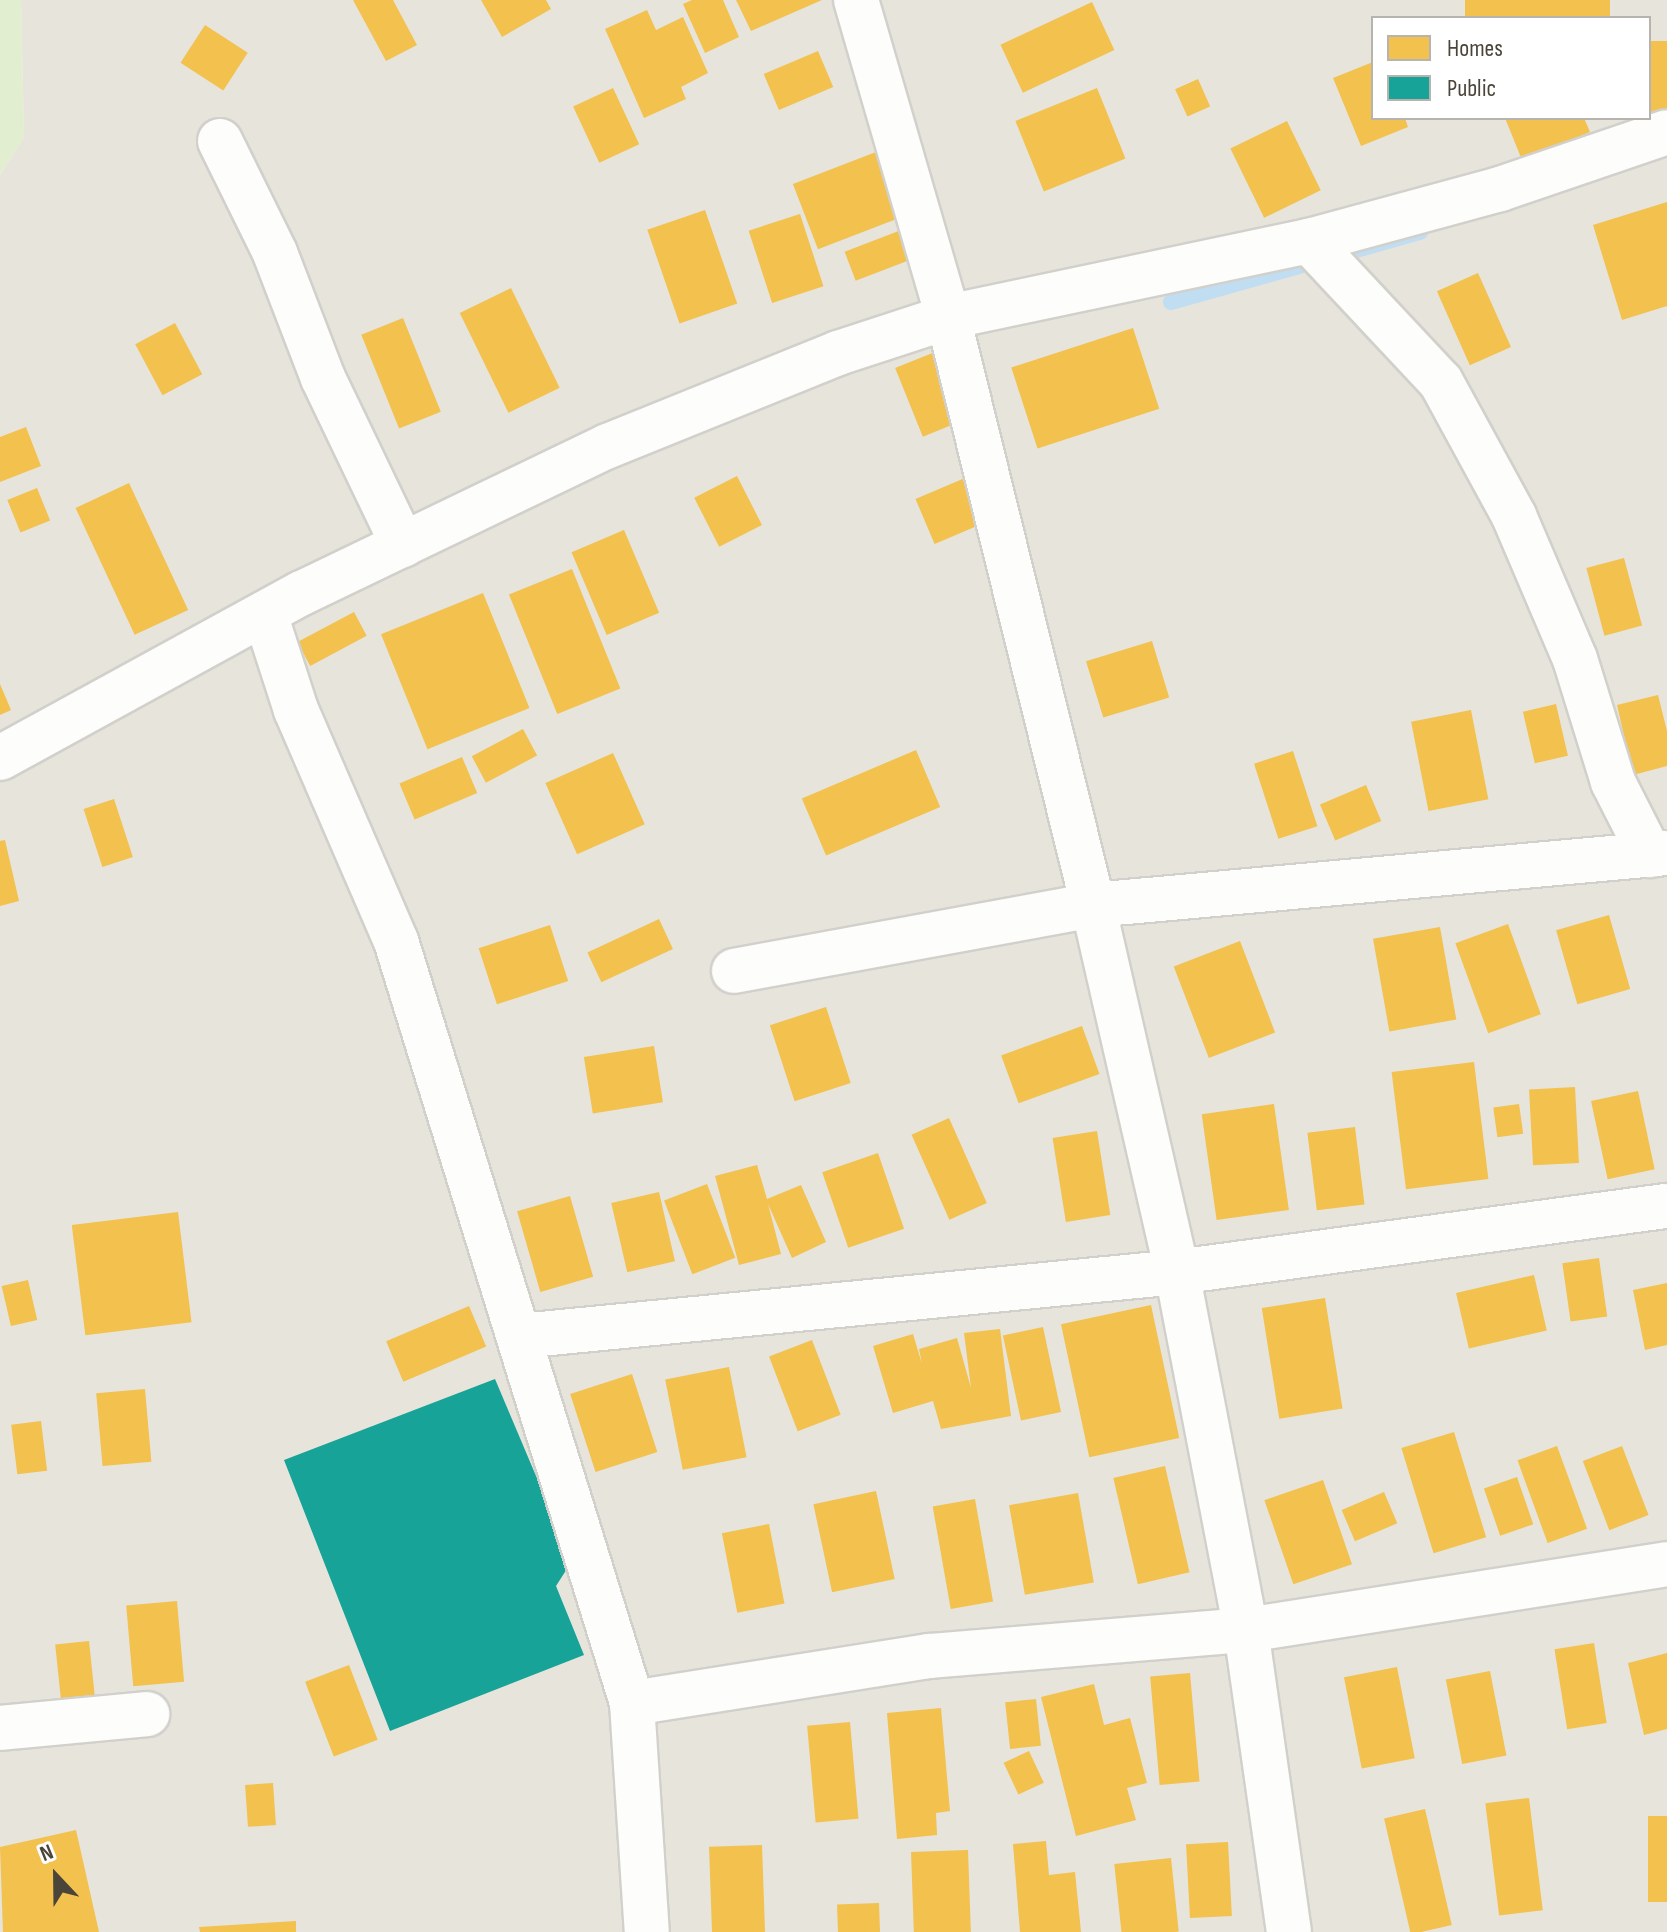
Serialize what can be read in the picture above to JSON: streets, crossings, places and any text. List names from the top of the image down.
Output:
{
  "legend": ["Homes", "Public"],
  "north": "top"
}
